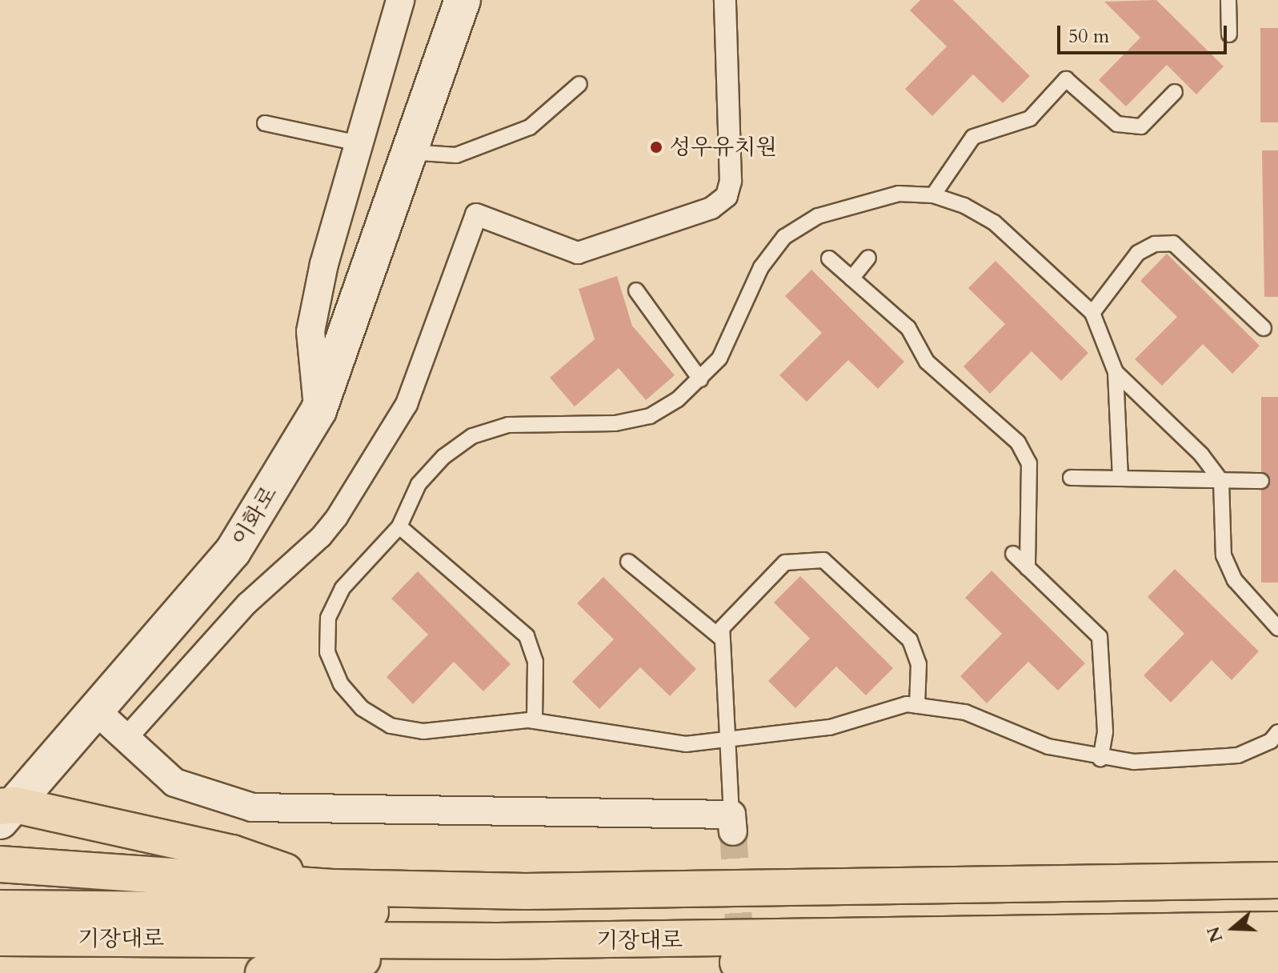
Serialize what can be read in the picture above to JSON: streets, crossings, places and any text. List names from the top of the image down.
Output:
{
  "streets": {
    "main road": ["이화로", "기장대로"]
  },
  "places": ["성우유치원"],
  "scale_bar": "50 m",
  "north": "left"
}
